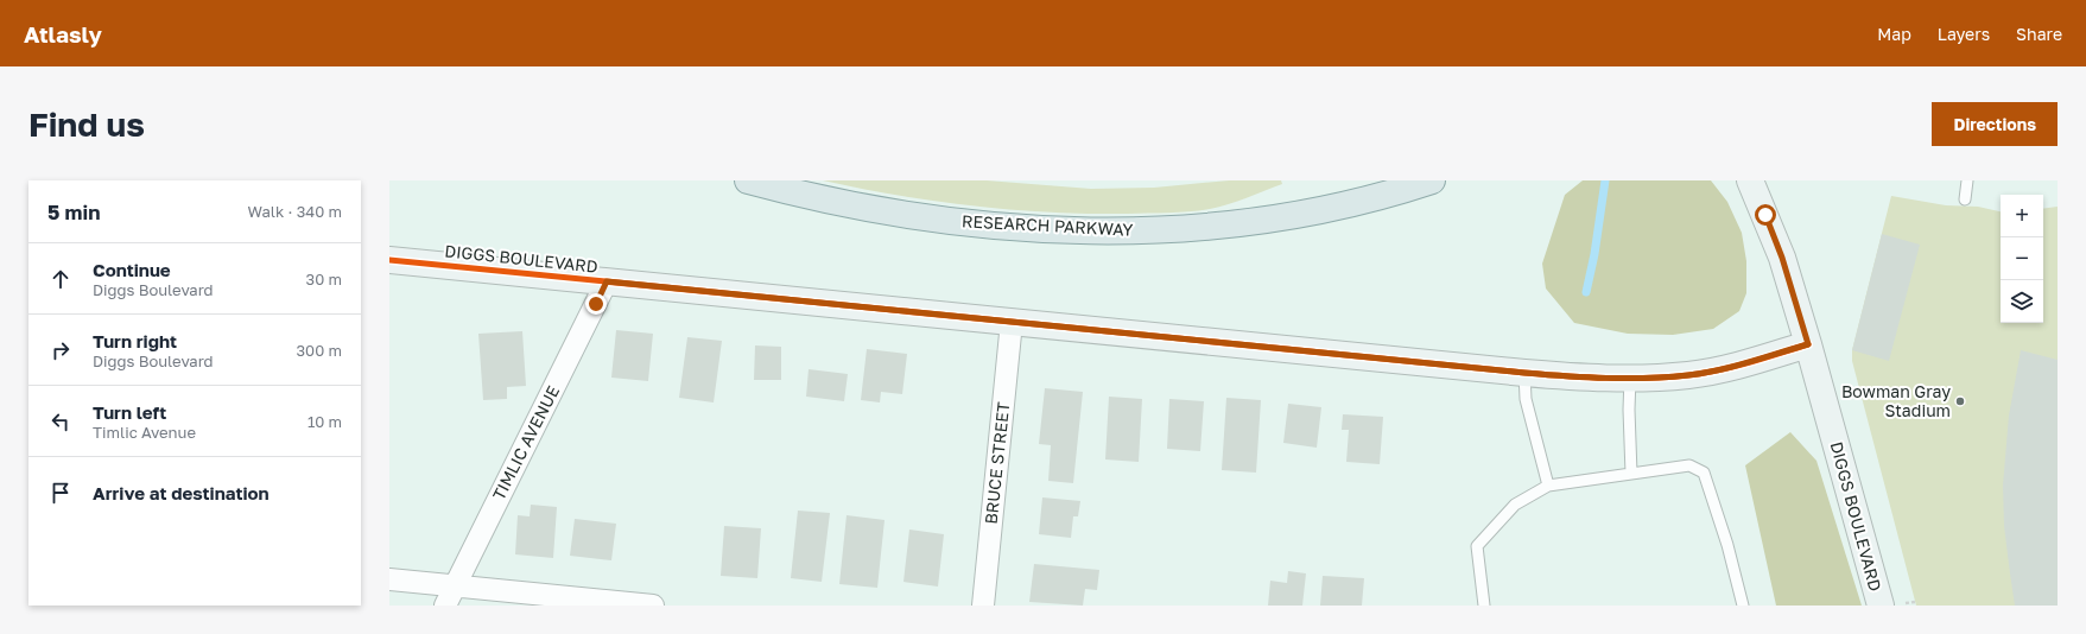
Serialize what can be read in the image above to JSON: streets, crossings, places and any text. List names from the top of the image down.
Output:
{
  "streets": {
    "main road": ["RESEARCH PARKWAY"],
    "street": ["DIGGS BOULEVARD", "TIMLIC AVENUE", "BRUCE STREET"]
  },
  "crossings": [
    ["DIGGS BOULEVARD", "TIMLIC AVENUE"],
    ["DIGGS BOULEVARD", "BRUCE STREET"]
  ],
  "places": ["Bowman Gray Stadium"],
  "page": {
    "header": "Atlasly",
    "nav": ["Map", "Layers", "Share"],
    "buttons": "Directions",
    "title": "Find us",
    "heading": ["5 min", "Walk · 340 m"],
    "map_buttons": ["+", "−"],
    "list": [
      ["Continue", "Diggs Boulevard", "30 m"],
      ["Turn right", "Diggs Boulevard", "300 m"],
      ["Turn left", "Timlic Avenue", "10 m"],
      "Arrive at destination"
    ]
  }
}
